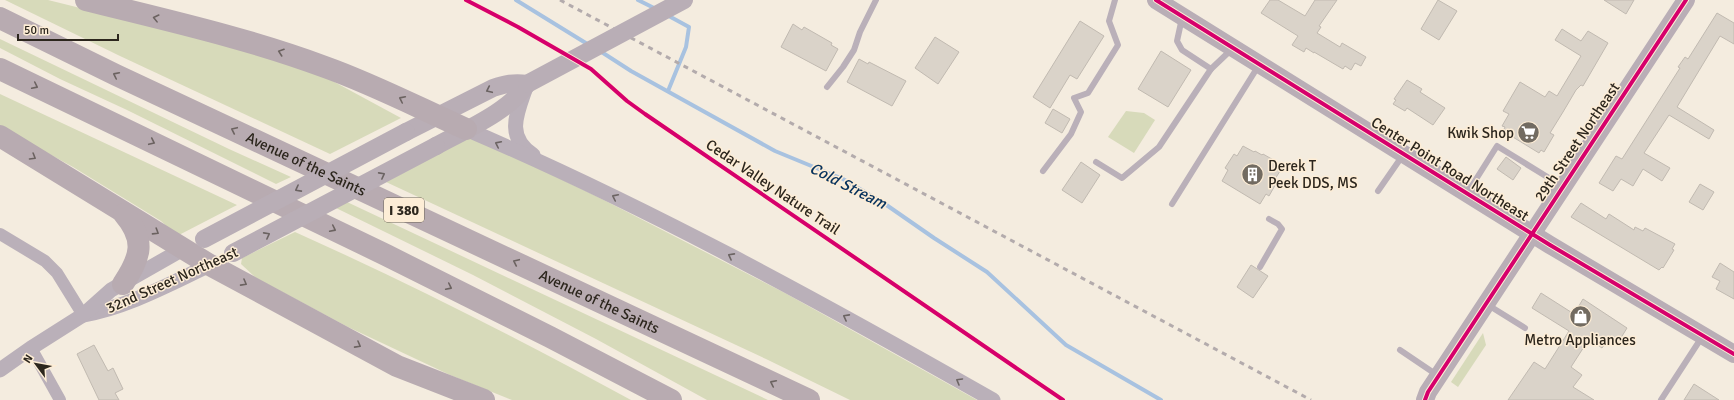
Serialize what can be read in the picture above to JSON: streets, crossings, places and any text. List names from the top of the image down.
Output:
{
  "streets": {
    "highway": ["Avenue of the Saints", "I 380"],
    "main road": ["29th Street Northeast", "Center Point Road Northeast", "32nd Street Northeast"],
    "cycle path": ["Cedar Valley Nature Trail"]
  },
  "crossings": [
    ["29th Street Northeast", "Center Point Road Northeast"]
  ],
  "water": ["Cold Stream"],
  "places": {
    "supermarket": ["Kwik Shop"],
    "building": ["Derek T Peek DDS, MS"],
    "shop": ["Metro Appliances"]
  },
  "scale_bar": "50 m",
  "north": "top left"
}
